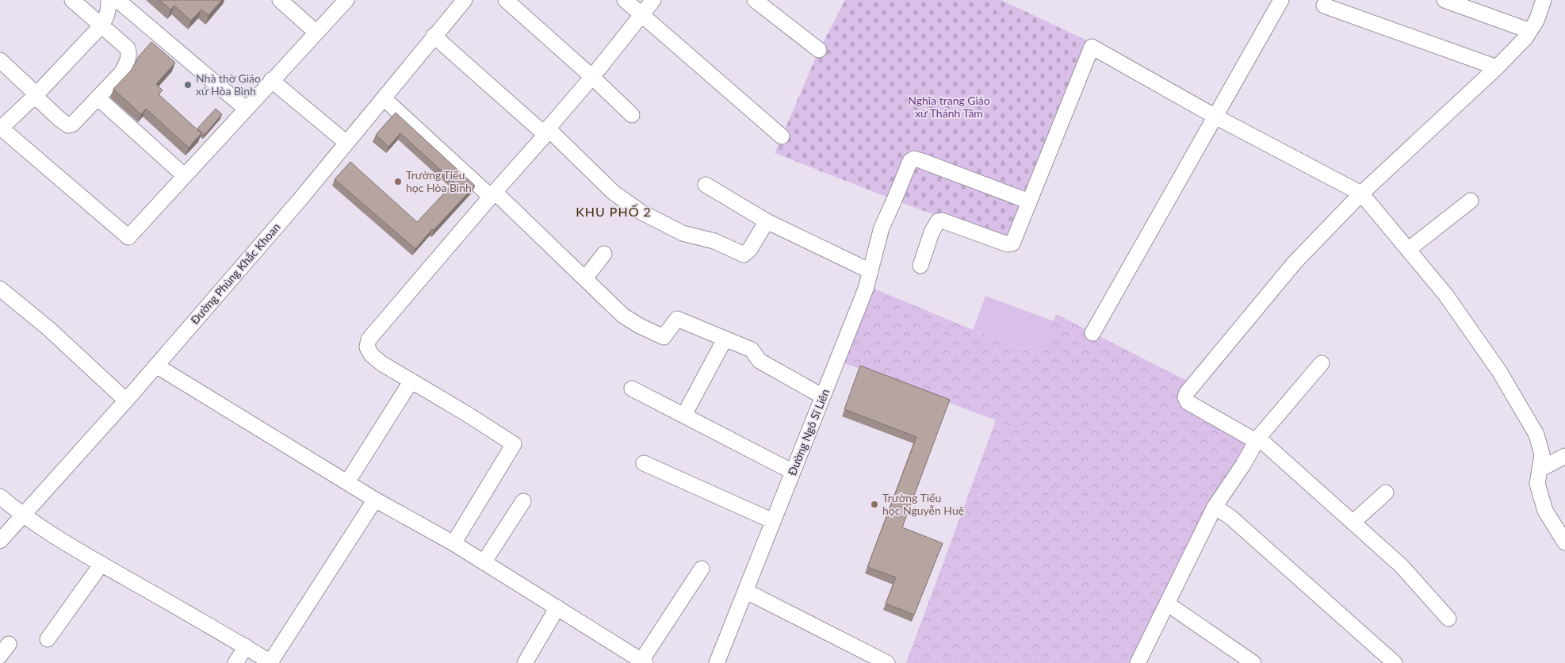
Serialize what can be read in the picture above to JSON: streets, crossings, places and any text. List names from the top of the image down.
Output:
{
  "streets": {
    "street": ["Đường Phùng Khắc Khoan", "Đường Ngô Sĩ Liên"]
  },
  "districts": ["KHU PHỐ 2"],
  "parks": ["Nghĩa trang Giáo xứ Thánh Tâm"],
  "places": ["Nhà thờ Giáo xứ Hòa Bình", "Trường Tiểu học Hòa Bình", "Trường Tiểu học Nguyễn Huệ"]
}
